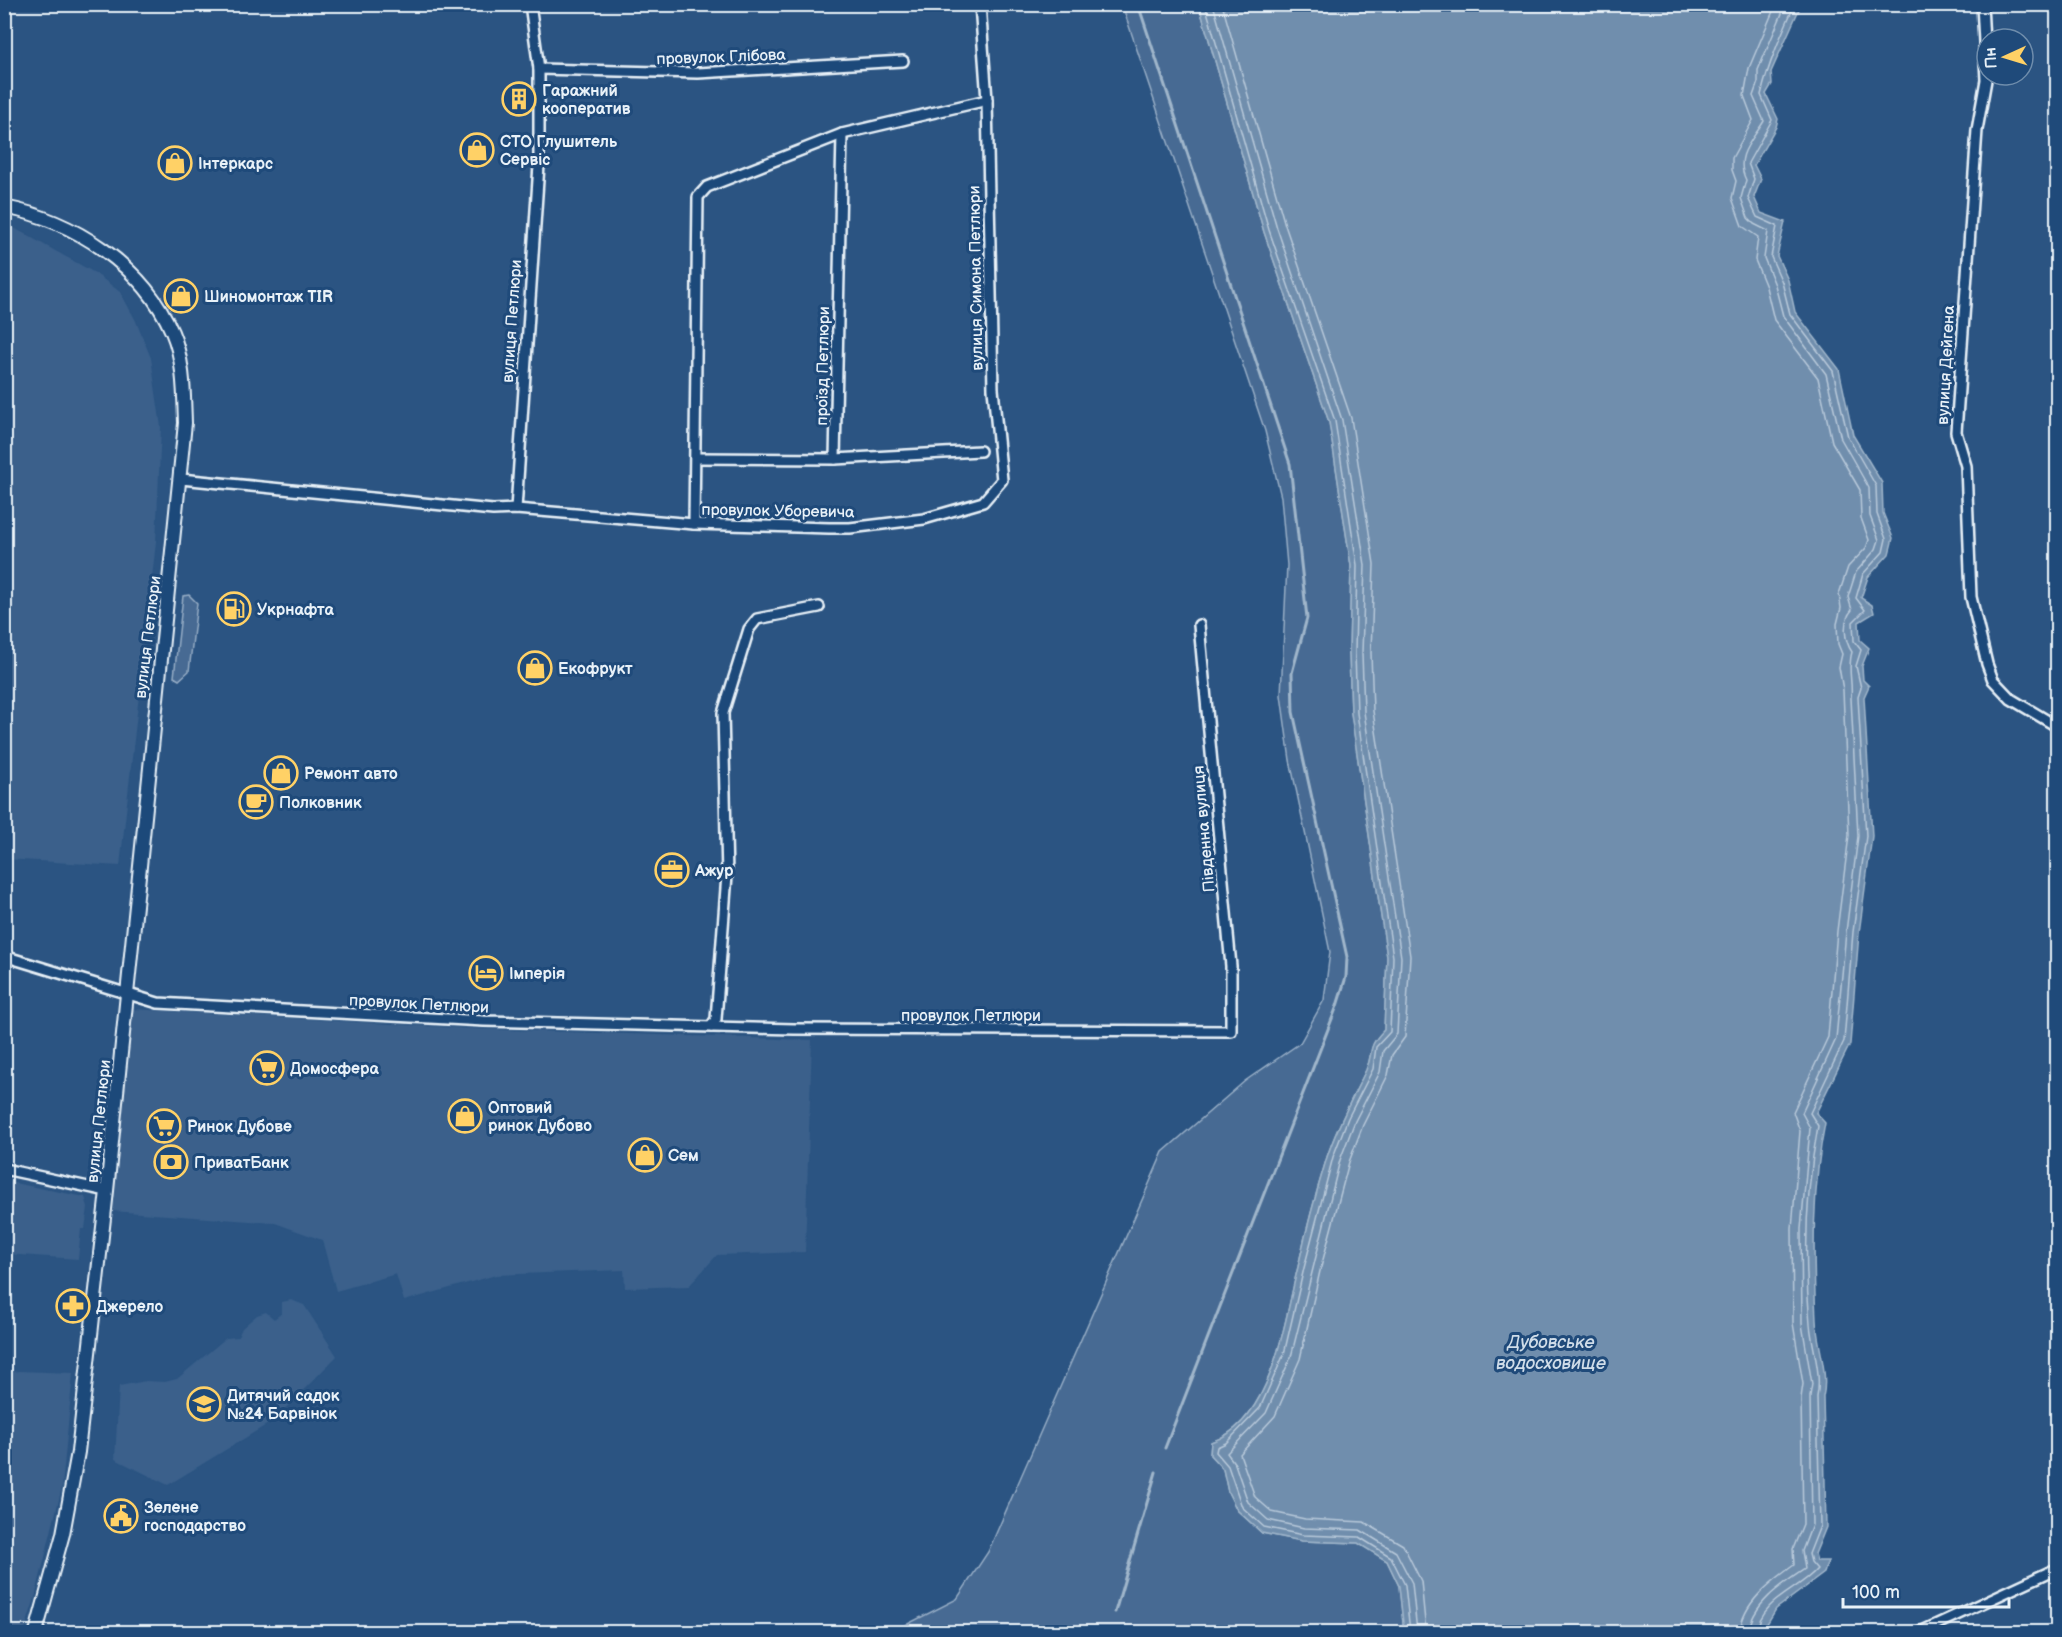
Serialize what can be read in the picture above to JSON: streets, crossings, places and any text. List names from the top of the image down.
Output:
{
  "streets": {
    "main road": ["вулиця Петлюри"],
    "street": [
      "провулок Глібова",
      "вулиця Симона Петлюри",
      "вулиця Дейгена",
      "проїзд Петлюри",
      "провулок Уборевича",
      "Південна вулиця",
      "провулок Петлюри"
    ]
  },
  "crossings": [
    ["провулок Глібова", "вулиця Петлюри"],
    ["вулиця Симона Петлюри", "провулок Уборевича"],
    ["вулиця Петлюри", "провулок Уборевича"],
    ["вулиця Петлюри", "провулок Петлюри"],
    ["Південна вулиця", "провулок Петлюри"]
  ],
  "water": ["Дубовське водосховище"],
  "places": {
    "building": ["Гаражний кооператив"],
    "shop": [
      "СТО Глушитель Сервіс",
      "Інтеркарс",
      "Шиномонтаж TIR",
      "Екофрукт",
      "Ремонт авто",
      "Оптовий ринок Дубово",
      "Сем"
    ],
    "fuel station": ["Укрнафта"],
    "cafe": ["Полковник"],
    "office": ["Ажур"],
    "hotel": ["Імперія"],
    "supermarket": ["Домосфера", "Ринок Дубове"],
    "bank": ["ПриватБанк"],
    "pharmacy": ["Джерело"],
    "school or university": ["Дитячий садок №24 Барвінок"],
    "public building": ["Зелене господарство"]
  },
  "scale_bar": "100 m",
  "north": "left"
}
